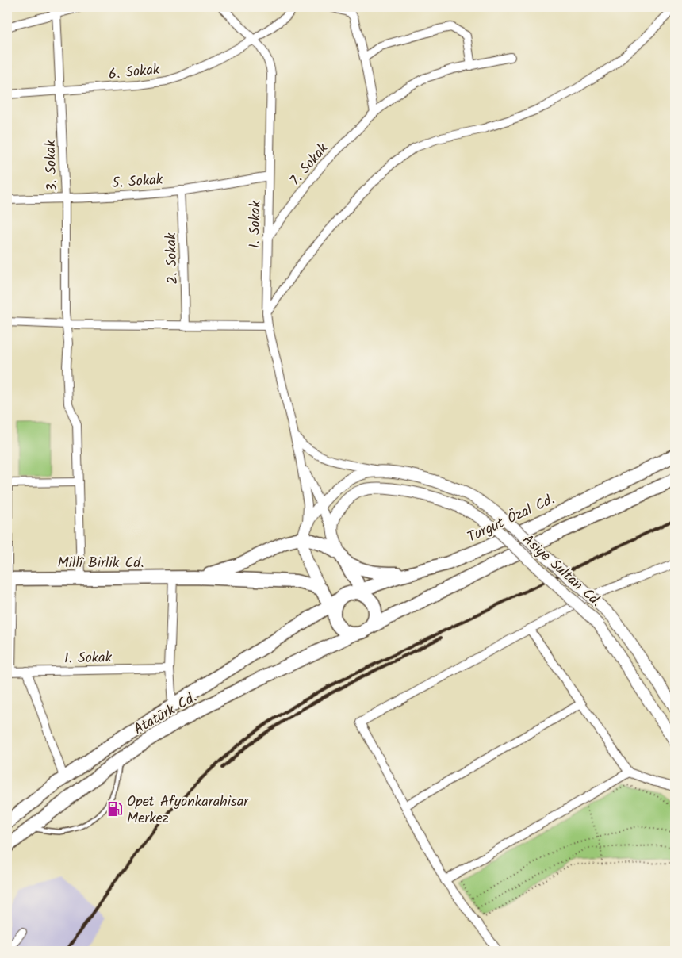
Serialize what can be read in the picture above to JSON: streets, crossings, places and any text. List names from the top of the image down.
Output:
{
  "streets": {
    "main road": [
      "Turgut Özal Cd.",
      "Millî Birlik Cd.",
      "Asiye Sultan Cd.",
      "Atatürk Cd."
    ],
    "street": [
      "6. Sokak",
      "7. Sokak",
      "3. Sokak",
      "5. Sokak",
      "1. Sokak",
      "2. Sokak"
    ]
  },
  "crossings": [
    ["6. Sokak", "3. Sokak"],
    ["6. Sokak", "1. Sokak"],
    ["7. Sokak", "1. Sokak"],
    ["3. Sokak", "5. Sokak"],
    ["3. Sokak", "Millî Birlik Cd."],
    ["5. Sokak", "1. Sokak"],
    ["5. Sokak", "2. Sokak"],
    ["Turgut Özal Cd.", "Atatürk Cd."],
    ["Millî Birlik Cd.", "Asiye Sultan Cd."]
  ],
  "places": {
    "fuel station": ["Opet Afyonkarahisar Merkez"]
  }
}
